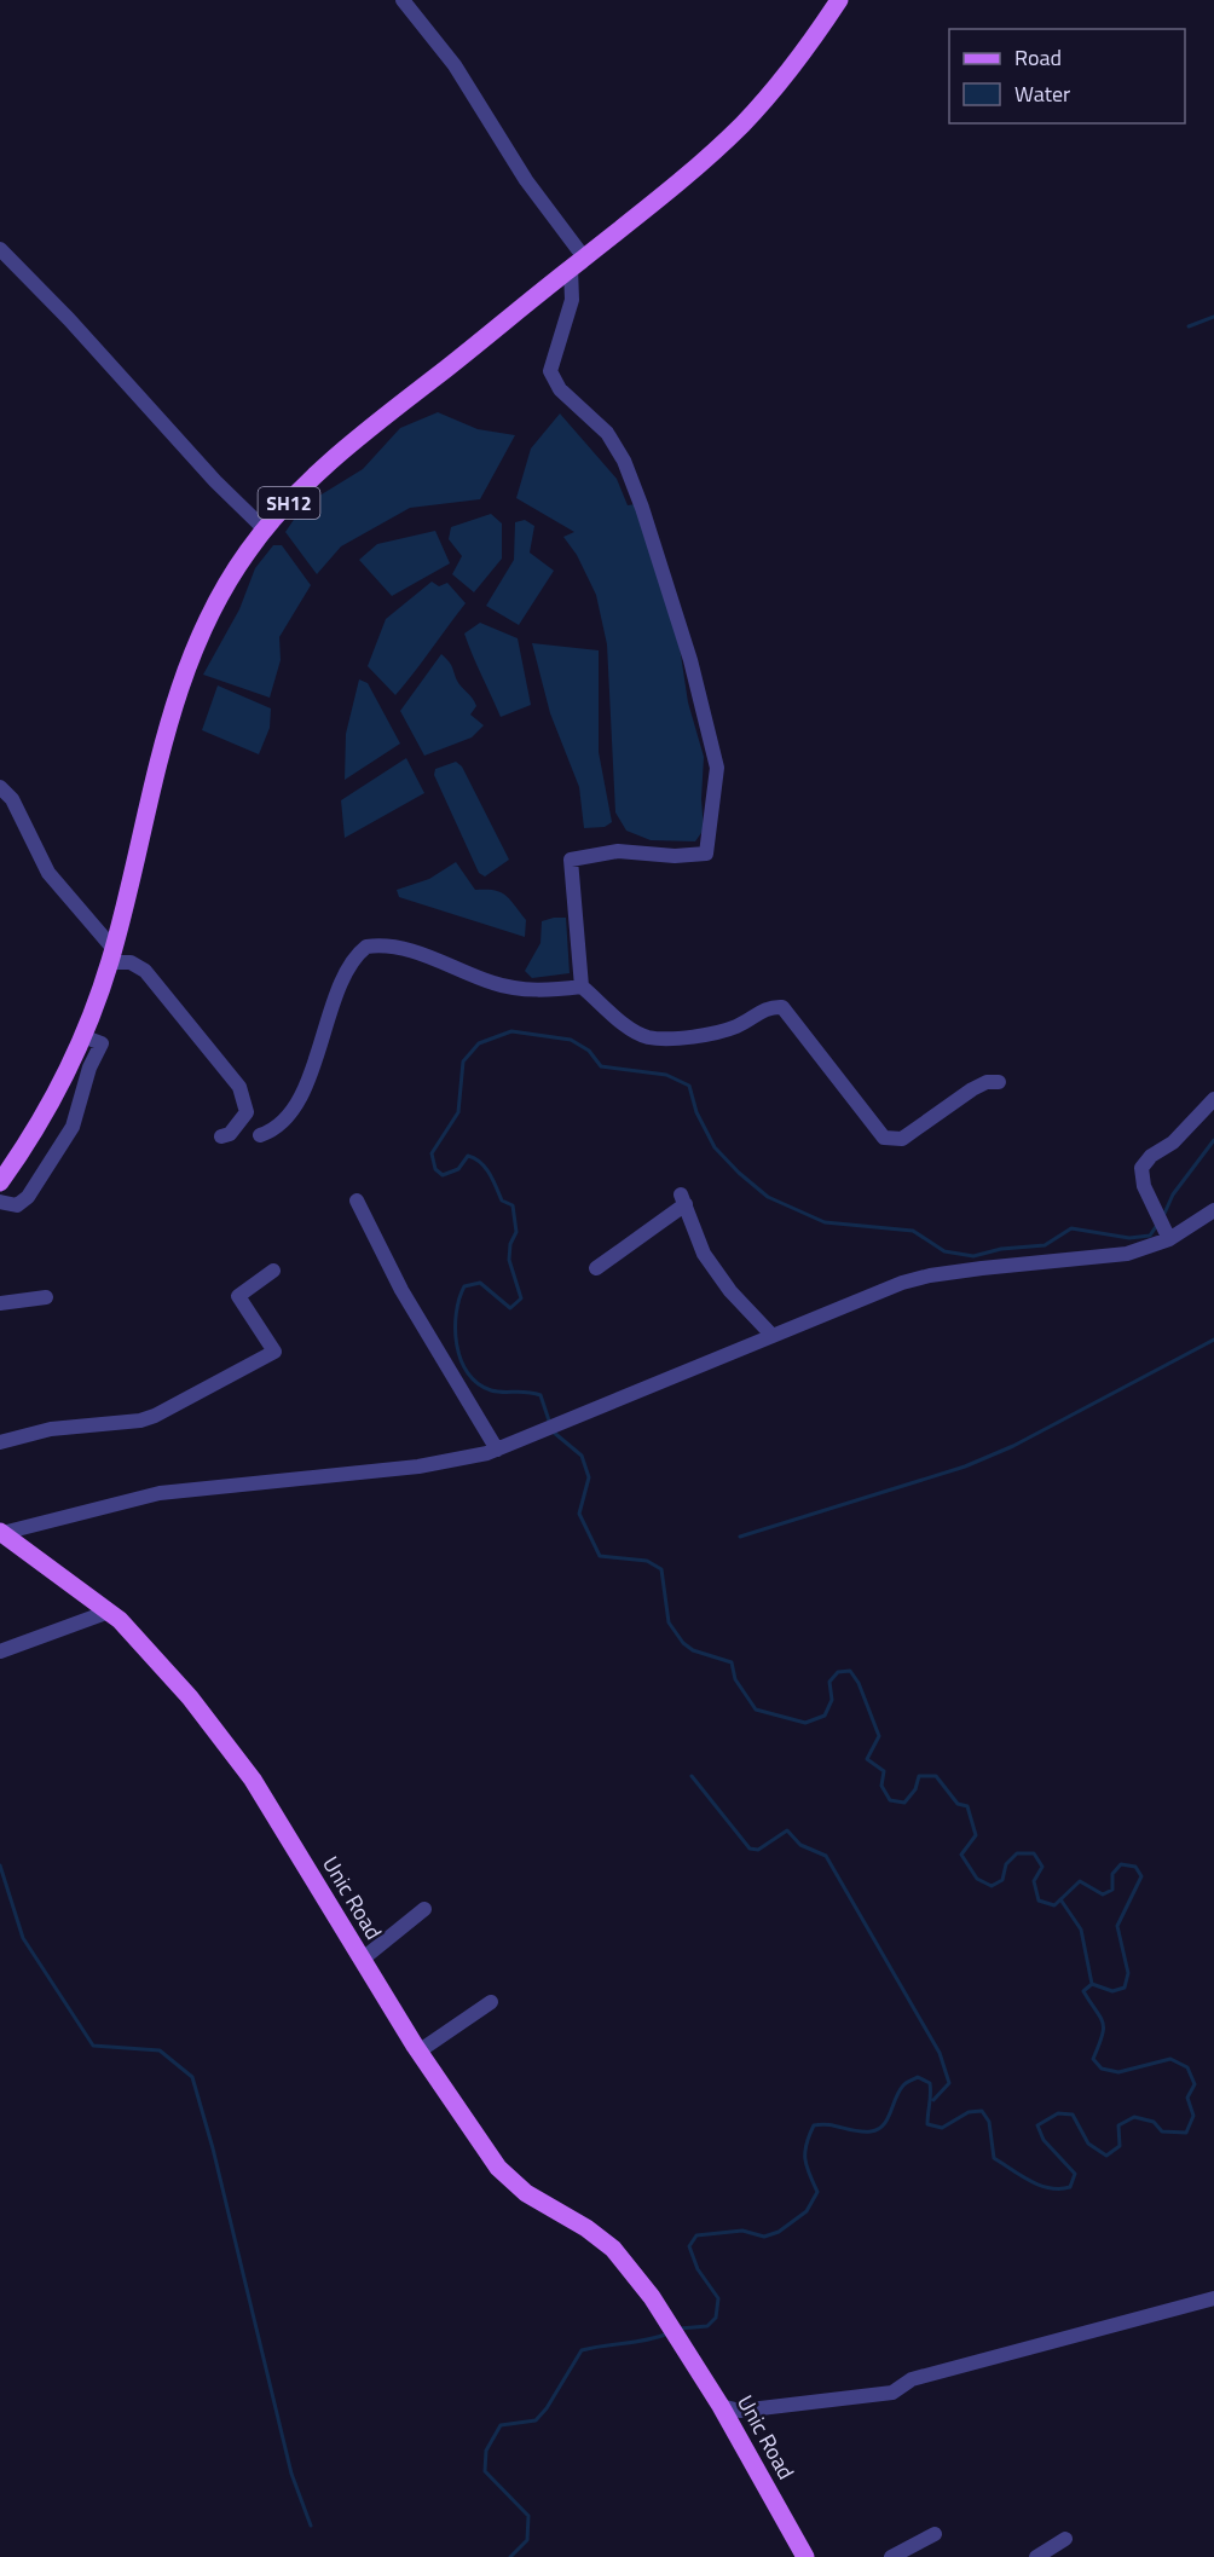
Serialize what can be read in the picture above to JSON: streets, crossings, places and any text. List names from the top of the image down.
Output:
{
  "streets": {
    "main road": ["SH12", "Unic Road"]
  },
  "legend": ["Road", "Water"]
}
